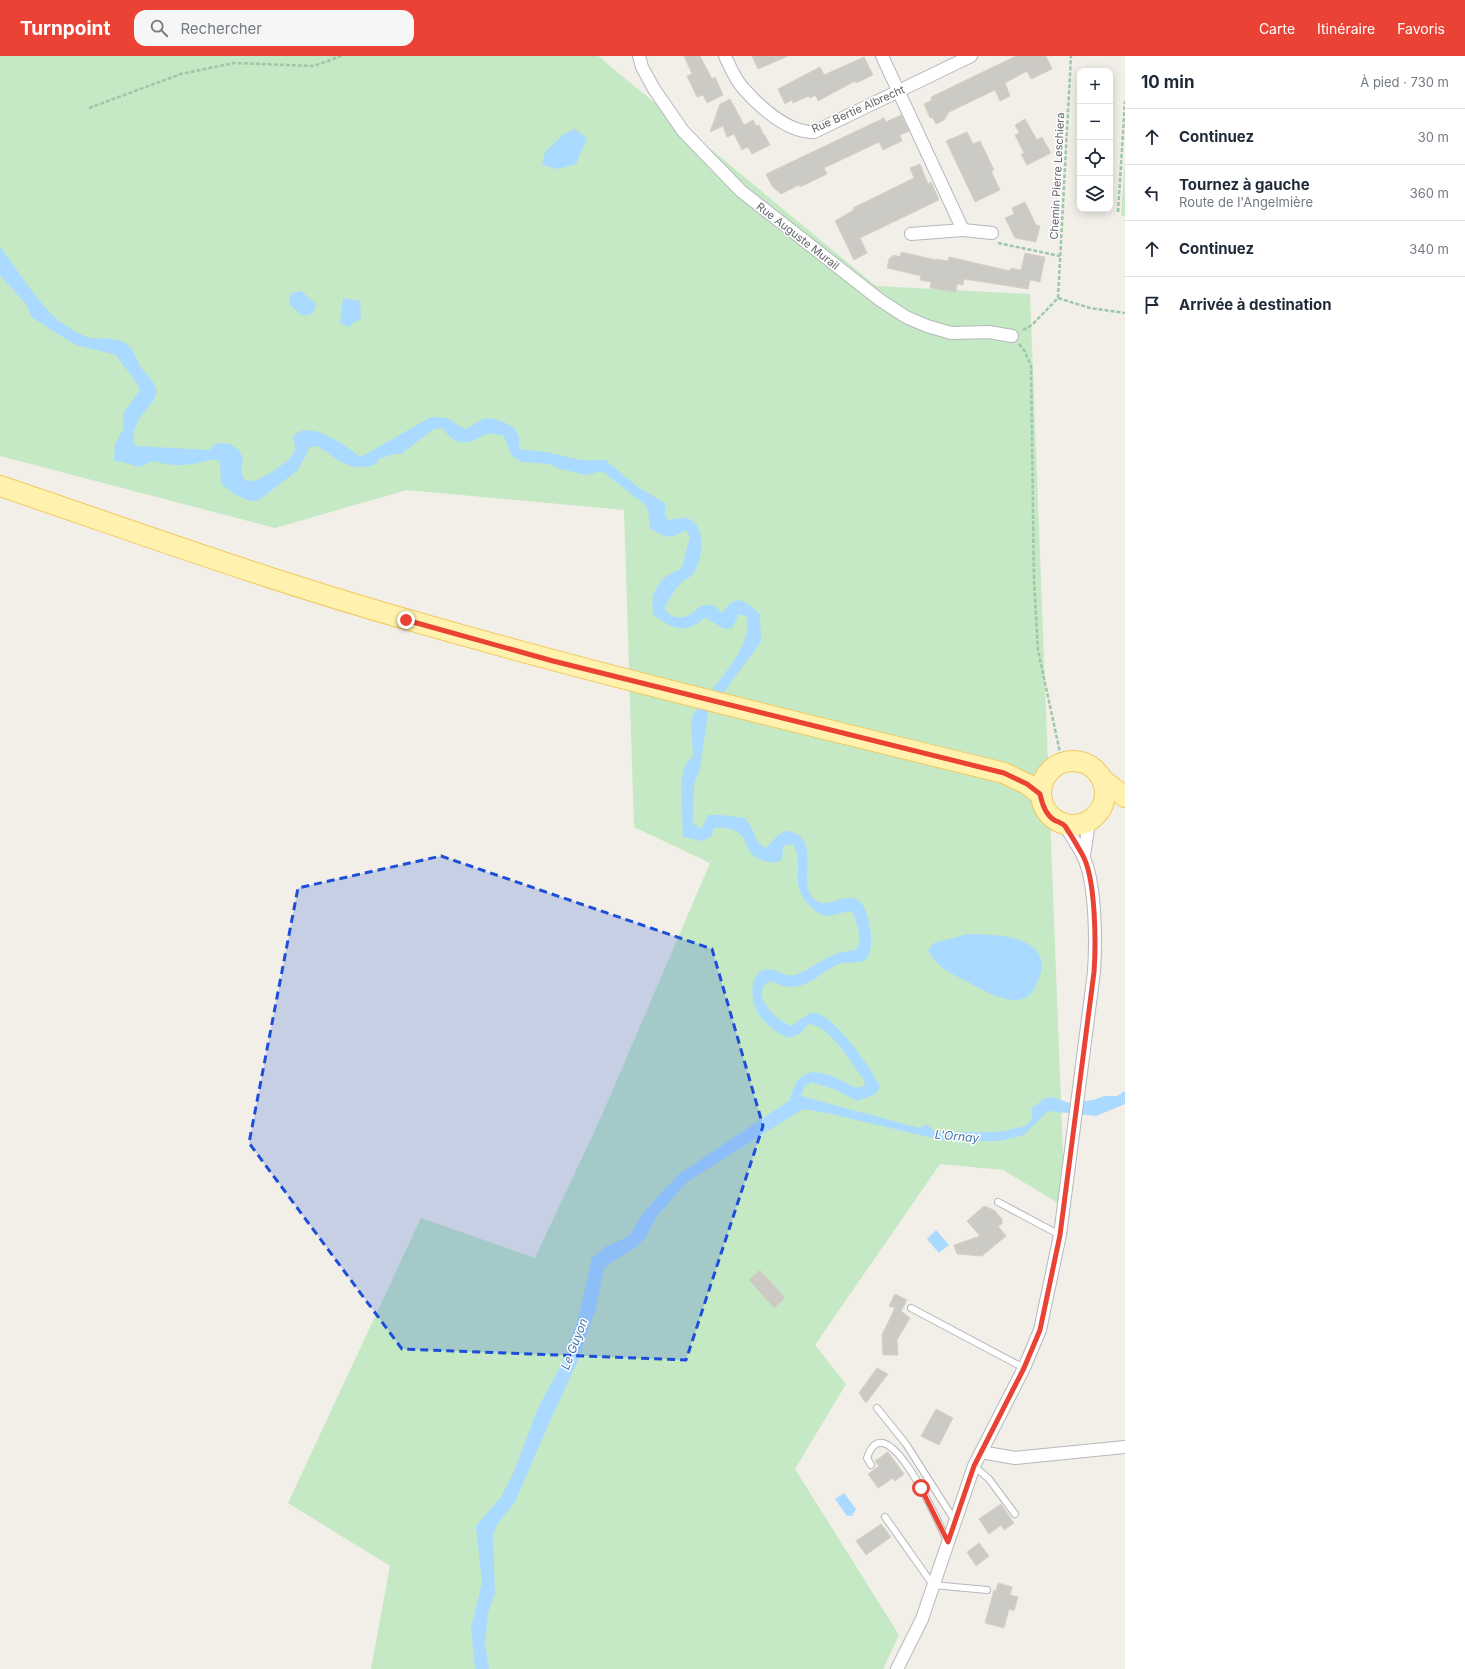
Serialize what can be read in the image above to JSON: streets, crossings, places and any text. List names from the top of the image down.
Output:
{
  "streets": {
    "street": ["Rue Bertie Albrecht", "Rue Auguste Murail"],
    "path": ["Chemin Pierre Leschiera"]
  },
  "water": ["L'Ornay", "Le Guyon"],
  "page": {
    "header": "Turnpoint",
    "search": "Rechercher",
    "nav": ["Carte", "Itinéraire", "Favoris"],
    "heading": ["10 min", "À pied · 730 m"],
    "map_buttons": ["+", "−"],
    "list": [
      ["Continuez", "30 m"],
      ["Tournez à gauche", "Route de l'Angelmière", "360 m"],
      ["Continuez", "340 m"],
      "Arrivée à destination"
    ]
  }
}
